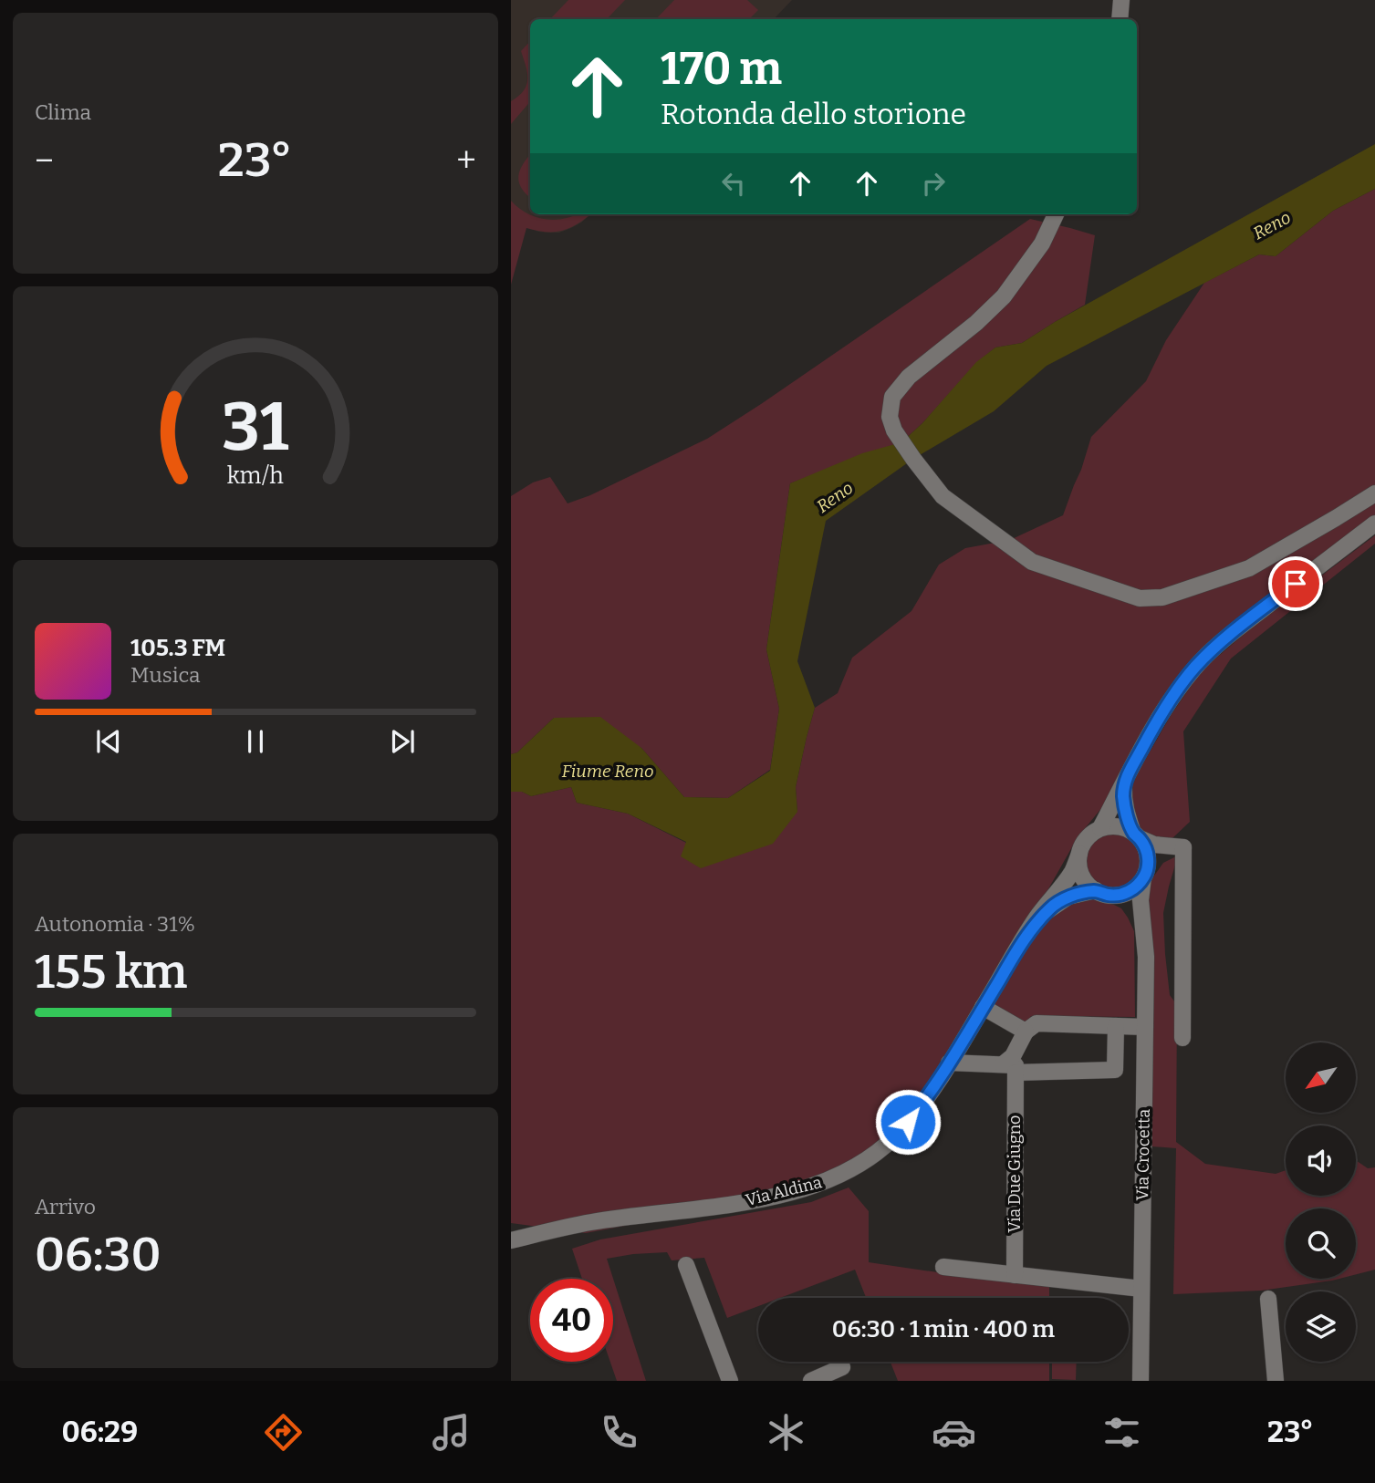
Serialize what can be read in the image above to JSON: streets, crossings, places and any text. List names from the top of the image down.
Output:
{
  "streets": {
    "street": ["Via Crocetta", "Via Due Giugno", "Via Aldina"]
  },
  "crossings": [
    ["Via Crocetta", "Via Aldina"]
  ],
  "water": ["Reno", "Fiume Reno"],
  "north": "bottom left",
  "page": {
    "tile": [
      "Clima",
      ["Autonomia · 31%", "155 km"],
      ["Arrivo", "06:30"]
    ],
    "turn": ["170 m", "Rotonda dello storione"],
    "heat": ["−", "23°", "+"],
    "song": ["105.3 FM", "Musica"],
    "limit": "40",
    "trip": "06:30 · 1 min · 400 m",
    "tabs": ["06:29", "23°"],
    "gauge": ["31", "km/h"]
  }
}
